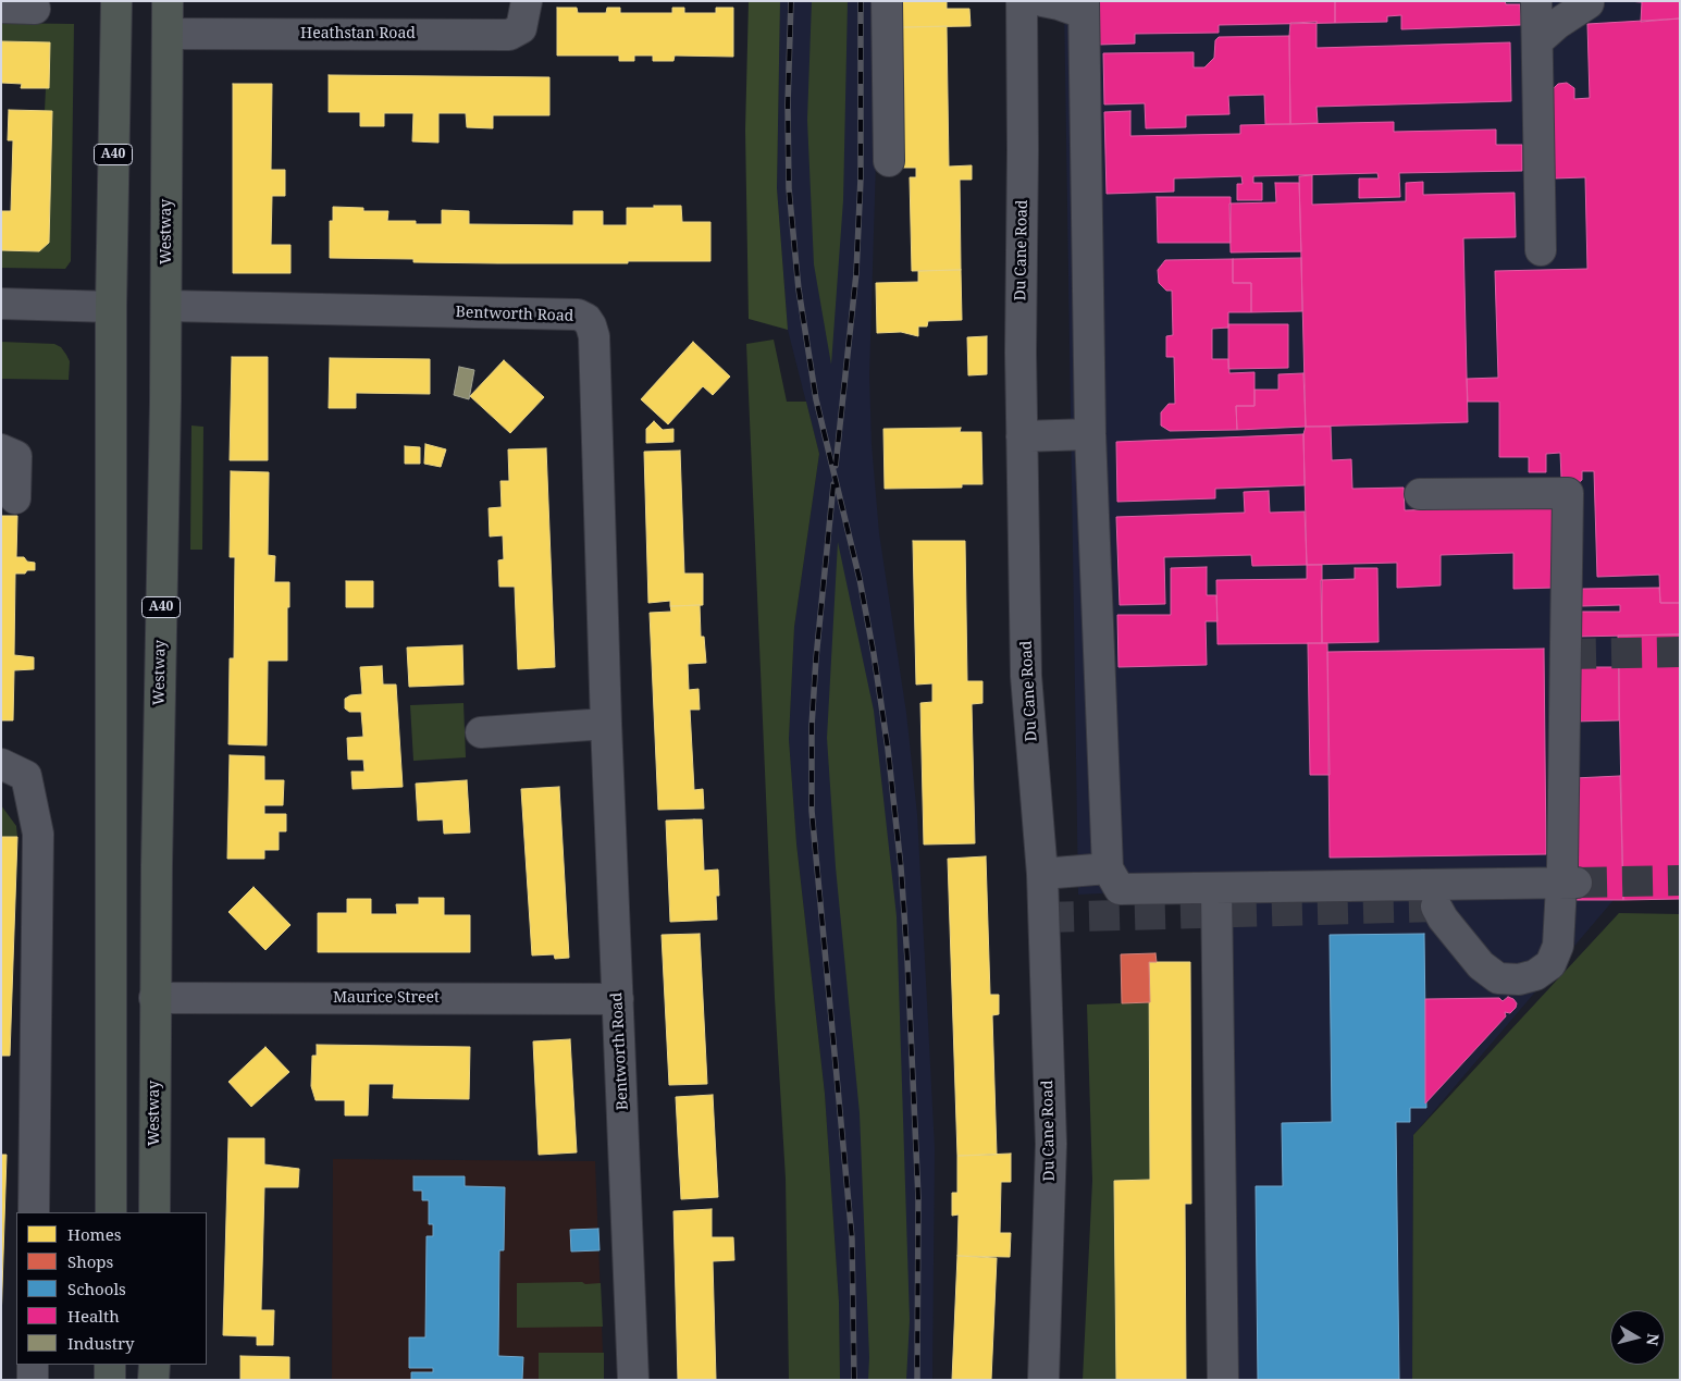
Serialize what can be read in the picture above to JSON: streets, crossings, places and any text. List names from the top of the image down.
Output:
{
  "streets": {
    "highway": ["A40", "Westway"],
    "street": [
      "Heathstan Road",
      "Du Cane Road",
      "Bentworth Road",
      "Maurice Street"
    ]
  },
  "crossings": [
    ["Heathstan Road", "Westway"],
    ["Westway", "Bentworth Road"],
    ["Westway", "Maurice Street"],
    ["Bentworth Road", "Maurice Street"]
  ],
  "legend": [
    "Homes",
    "Shops",
    "Schools",
    "Health",
    "Industry"
  ],
  "north": "right"
}
